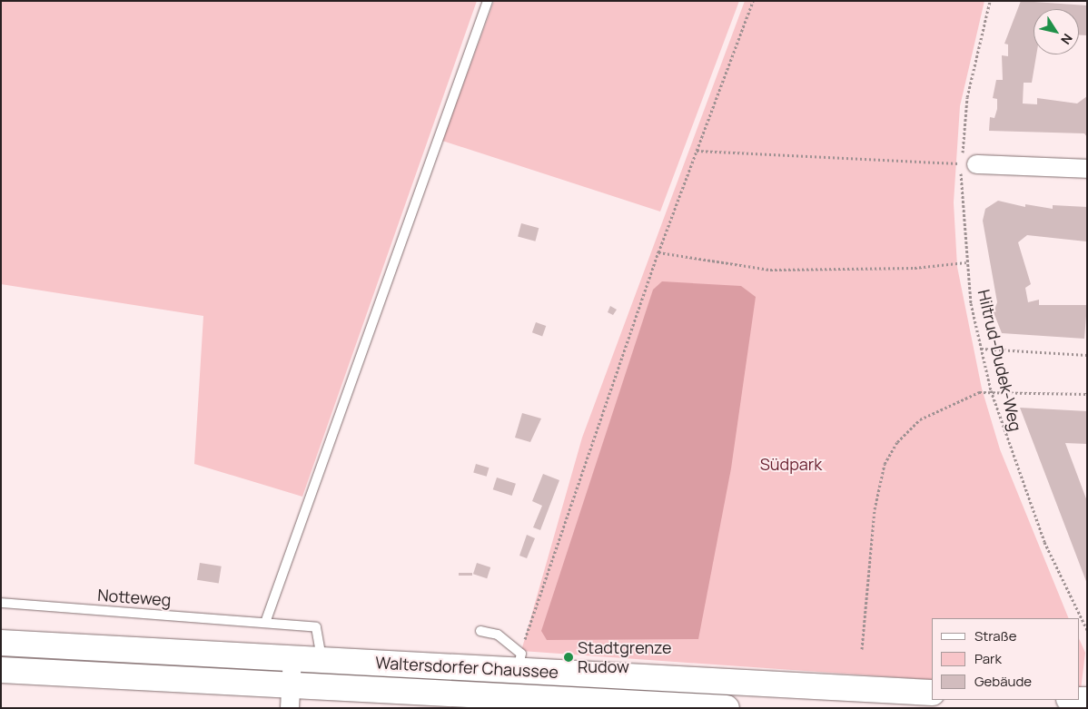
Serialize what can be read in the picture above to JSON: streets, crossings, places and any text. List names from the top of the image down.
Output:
{
  "streets": {
    "main road": ["Waltersdorfer Chaussee"],
    "lane": ["Notteweg"],
    "path": ["Hiltrud-Dudek-Weg"]
  },
  "crossings": [
    ["Notteweg", "Waltersdorfer Chaussee"]
  ],
  "parks": ["Südpark"],
  "places": ["Stadtgrenze Rudow"],
  "legend": ["Straße", "Park", "Gebäude"],
  "north": "bottom right"
}
